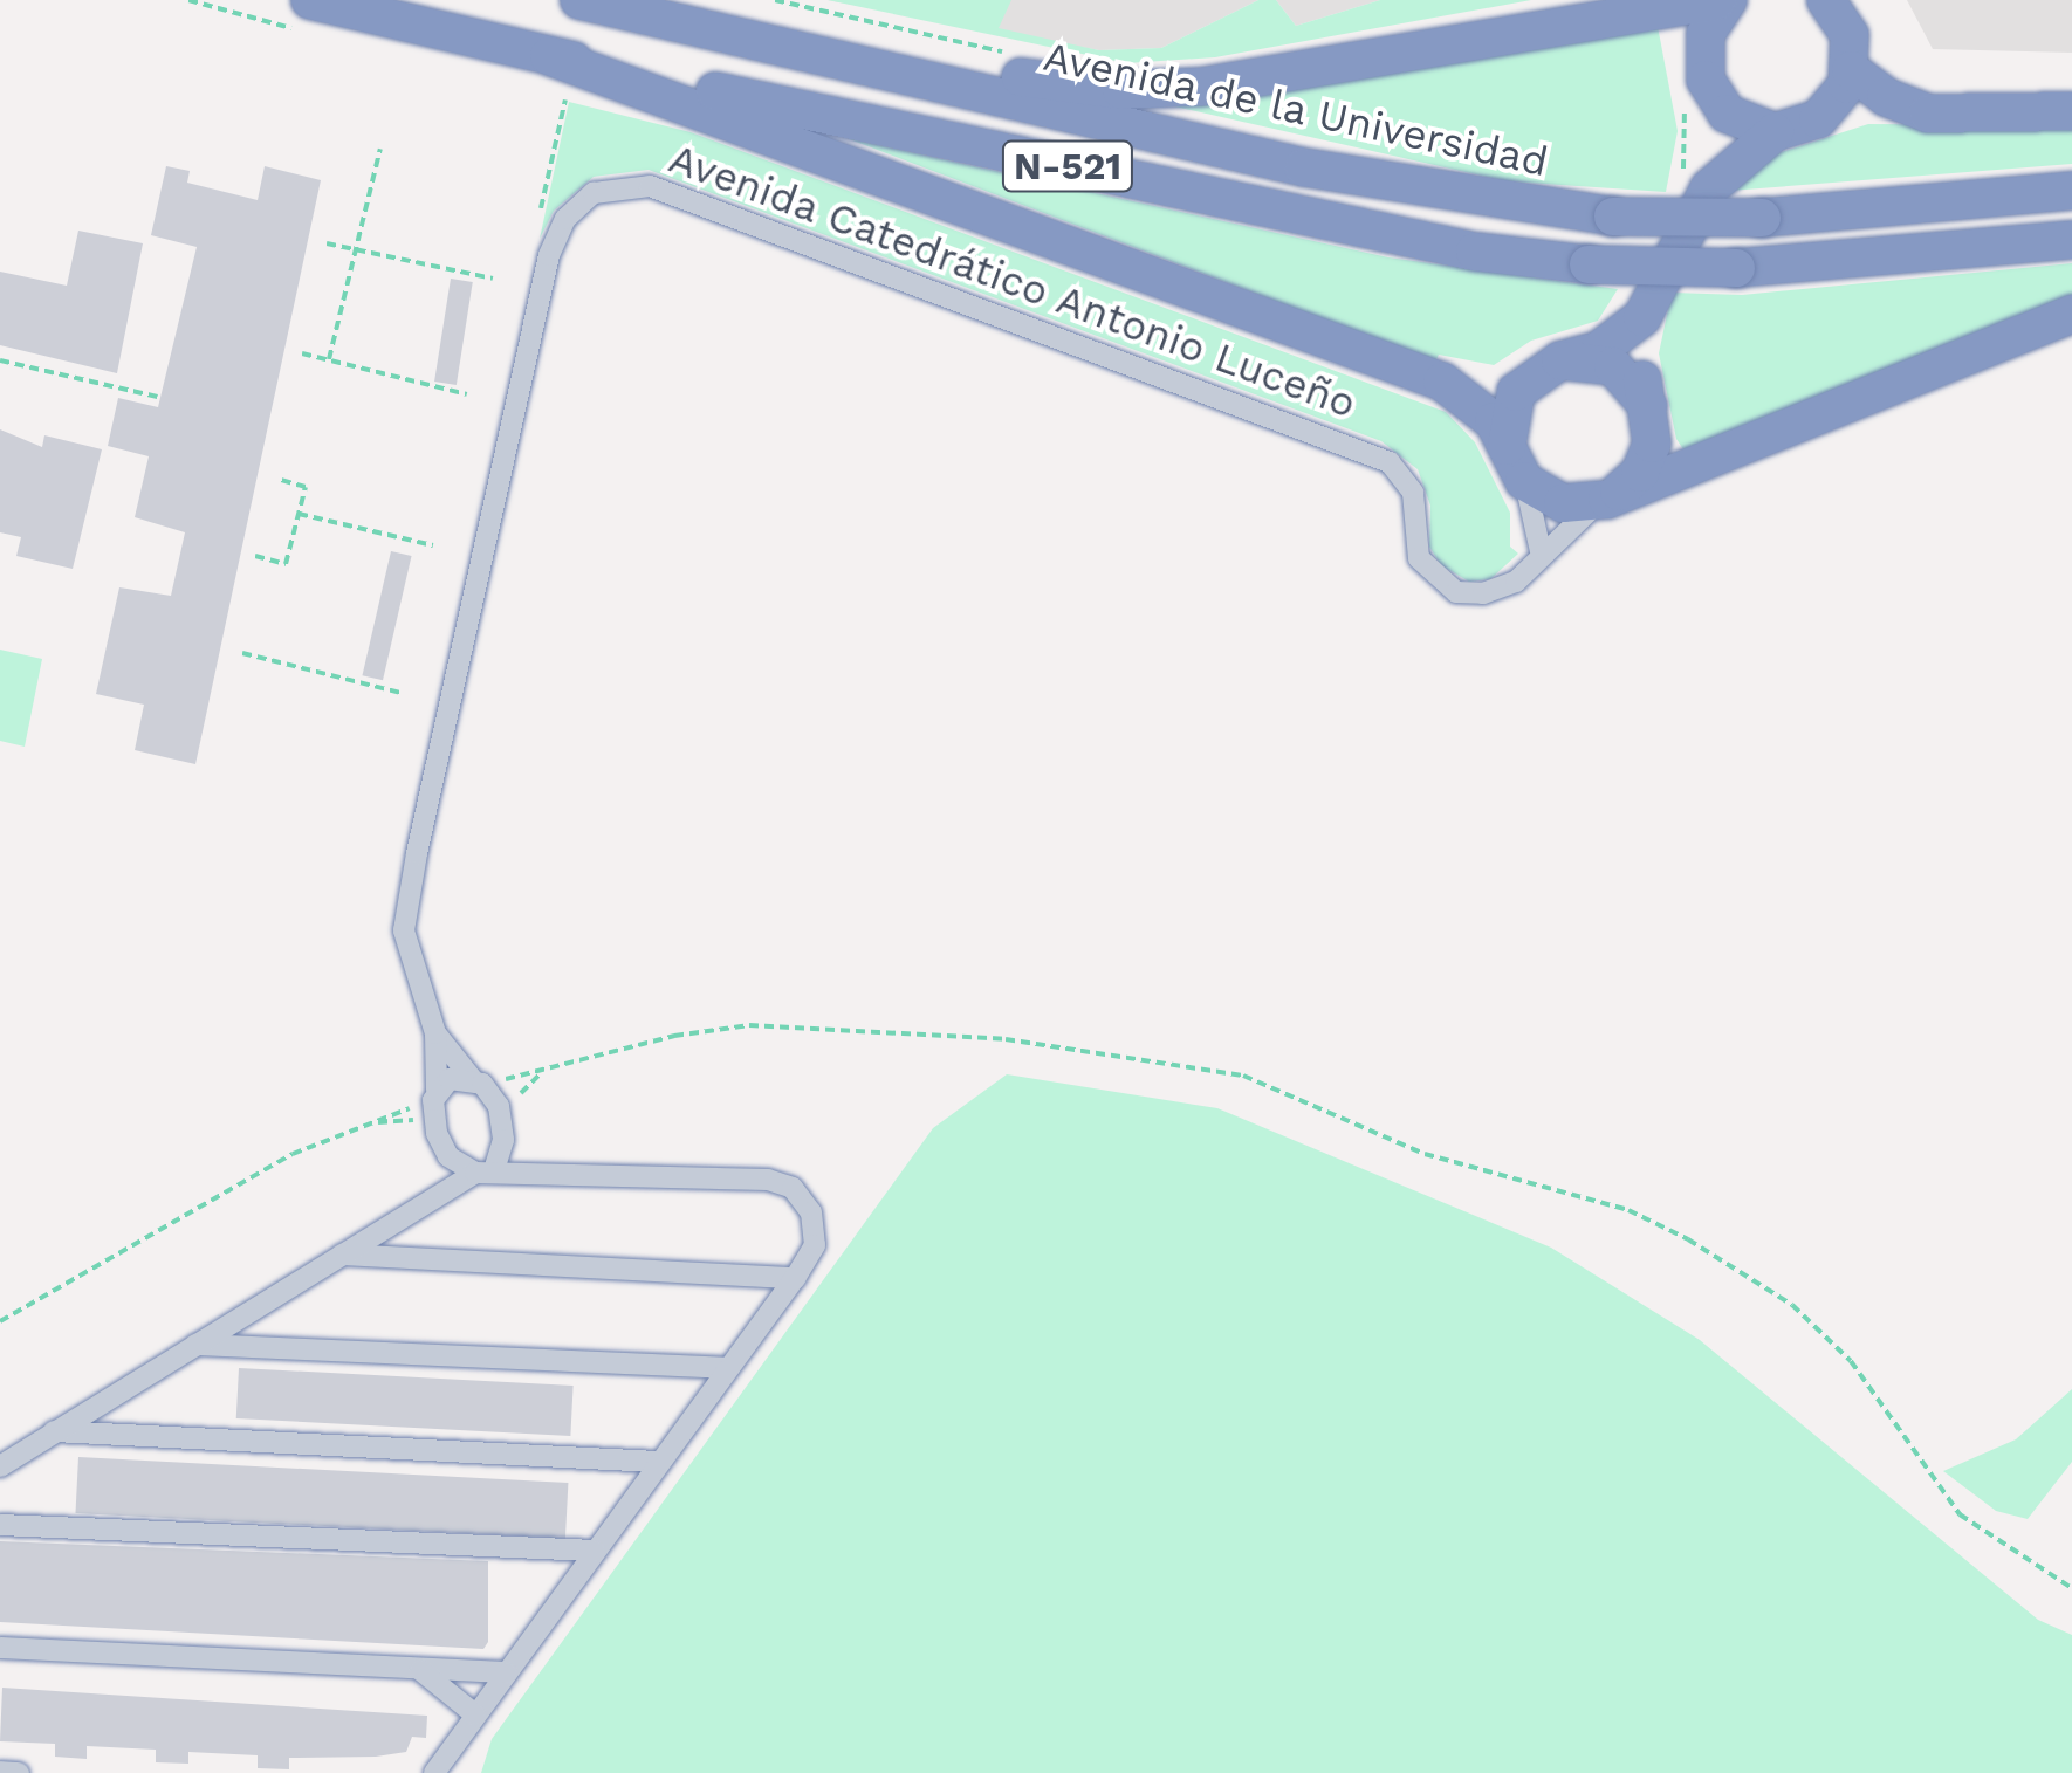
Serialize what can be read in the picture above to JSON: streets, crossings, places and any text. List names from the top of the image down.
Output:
{
  "streets": {
    "highway": ["Avenida de la Universidad", "N-521"],
    "street": ["Avenida Catedrático Antonio Luceño"]
  }
}
